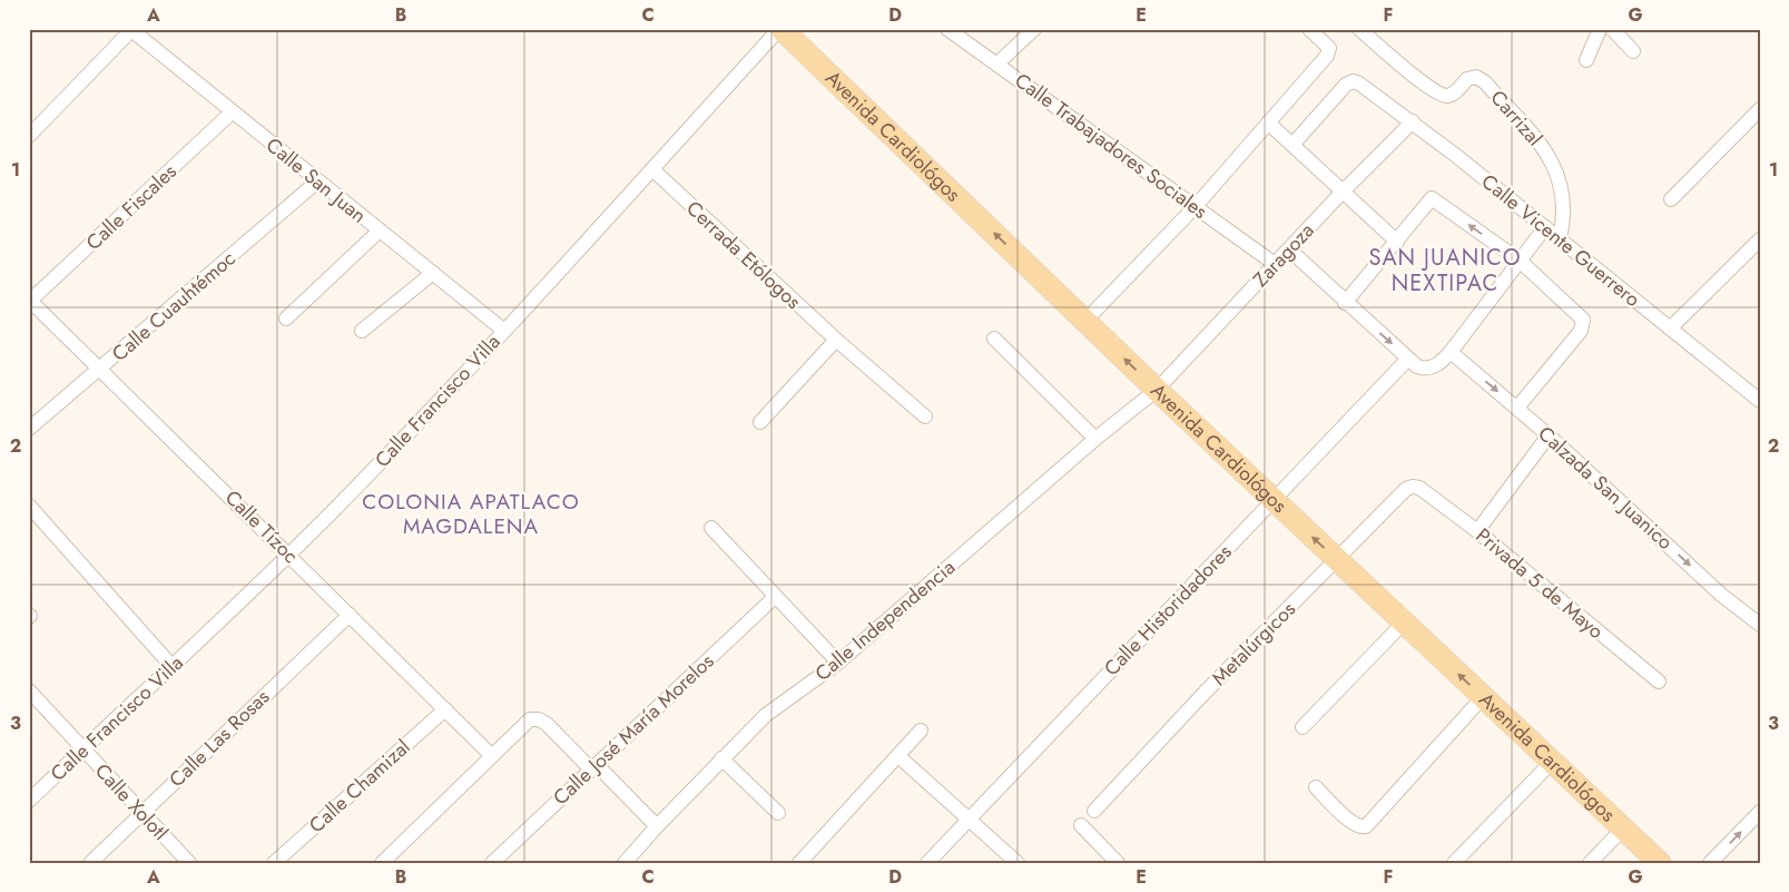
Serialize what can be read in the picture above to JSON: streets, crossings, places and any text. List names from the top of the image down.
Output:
{
  "streets": {
    "main road": ["Avenida Cardiológos"],
    "street": [
      "Carrizal",
      "Calle Trabajadores Sociales",
      "Calle San Juan",
      "Calle Fiscales",
      "Calle Vicente Guerrero",
      "Cerrada Etólogos",
      "Zaragoza",
      "Calle Cuauhtémoc",
      "Calle Francisco Villa",
      "Calzada San Juanico",
      "Calle Tízoc",
      "Privada 5 de Mayo",
      "Calle Historidadores",
      "Calle Independencia",
      "Metalúrgicos",
      "Calle José María Morelos",
      "Calle Las Rosas",
      "Calle Chamizal",
      "Calle Xolotl"
    ]
  },
  "crossings": [
    ["Carrizal", "Calle Vicente Guerrero"],
    ["Avenida Cardiológos", "Zaragoza"],
    ["Avenida Cardiológos", "Calle Francisco Villa"],
    ["Avenida Cardiológos", "Calle Historidadores"],
    ["Avenida Cardiológos", "Calle Independencia"],
    ["Avenida Cardiológos", "Metalúrgicos"],
    ["Calle Trabajadores Sociales", "Zaragoza"],
    ["Calle San Juan", "Calle Fiscales"],
    ["Calle San Juan", "Calle Cuauhtémoc"],
    ["Calle San Juan", "Calle Francisco Villa"],
    ["Calle Fiscales", "Calle Tízoc"],
    ["Calle Vicente Guerrero", "Zaragoza"],
    ["Cerrada Etólogos", "Calle Francisco Villa"],
    ["Zaragoza", "Calle Independencia"],
    ["Calle Cuauhtémoc", "Calle Tízoc"],
    ["Calle Francisco Villa", "Calle Tízoc"],
    ["Calle Francisco Villa", "Calle Xolotl"],
    ["Calle Tízoc", "Calle Las Rosas"],
    ["Calle Tízoc", "Calle Chamizal"],
    ["Privada 5 de Mayo", "Metalúrgicos"],
    ["Calle Las Rosas", "Calle Xolotl"]
  ],
  "one_way": ["Avenida Cardiológos", "Calzada San Juanico"],
  "districts": ["SAN JUANICO NEXTIPAC", "COLONIA APATLACO MAGDALENA"],
  "grid": {
    "columns": [
      "A",
      "B",
      "C",
      "D",
      "E",
      "F",
      "G"
    ],
    "rows": ["1", "2", "3"]
  }
}
